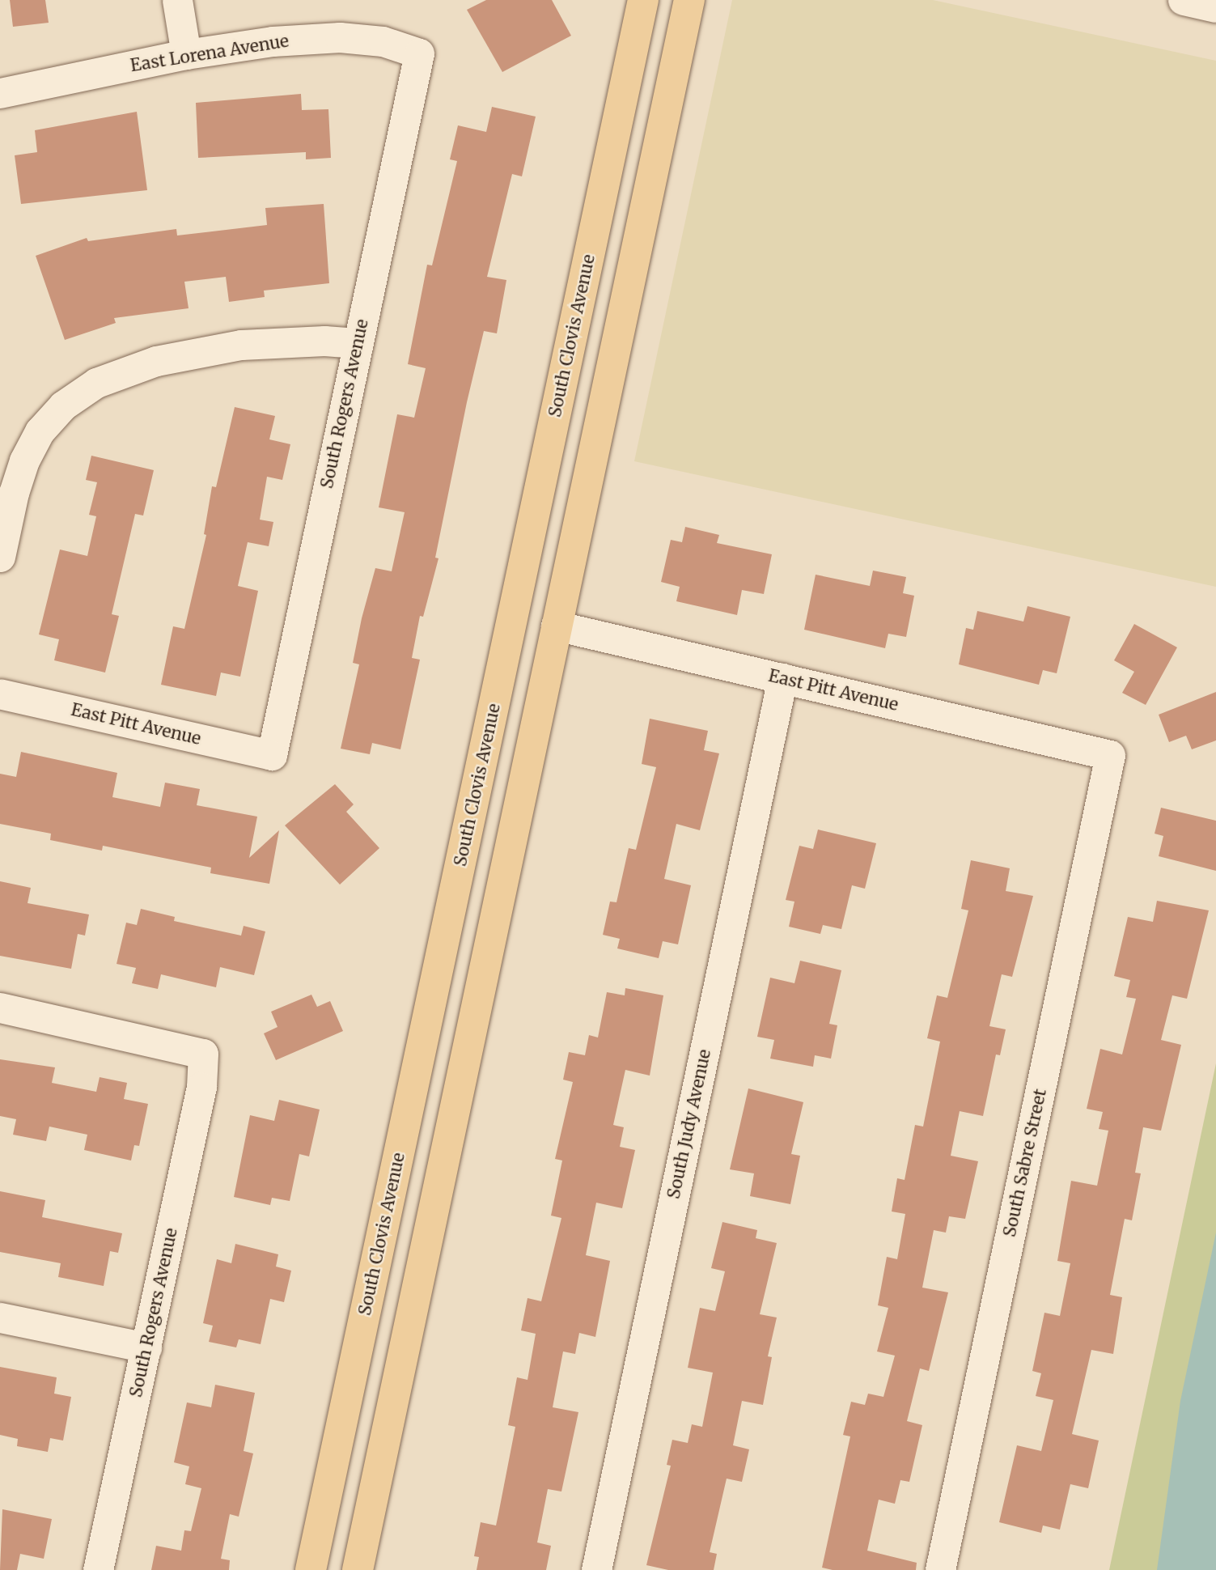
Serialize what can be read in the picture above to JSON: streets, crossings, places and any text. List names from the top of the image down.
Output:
{
  "streets": {
    "main road": ["South Clovis Avenue"],
    "street": [
      "East Lorena Avenue",
      "South Rogers Avenue",
      "East Pitt Avenue",
      "South Judy Avenue",
      "South Sabre Street"
    ]
  },
  "crossings": [
    ["East Lorena Avenue", "South Rogers Avenue"],
    ["South Rogers Avenue", "East Pitt Avenue"],
    ["East Pitt Avenue", "South Judy Avenue"],
    ["East Pitt Avenue", "South Sabre Street"]
  ]
}
